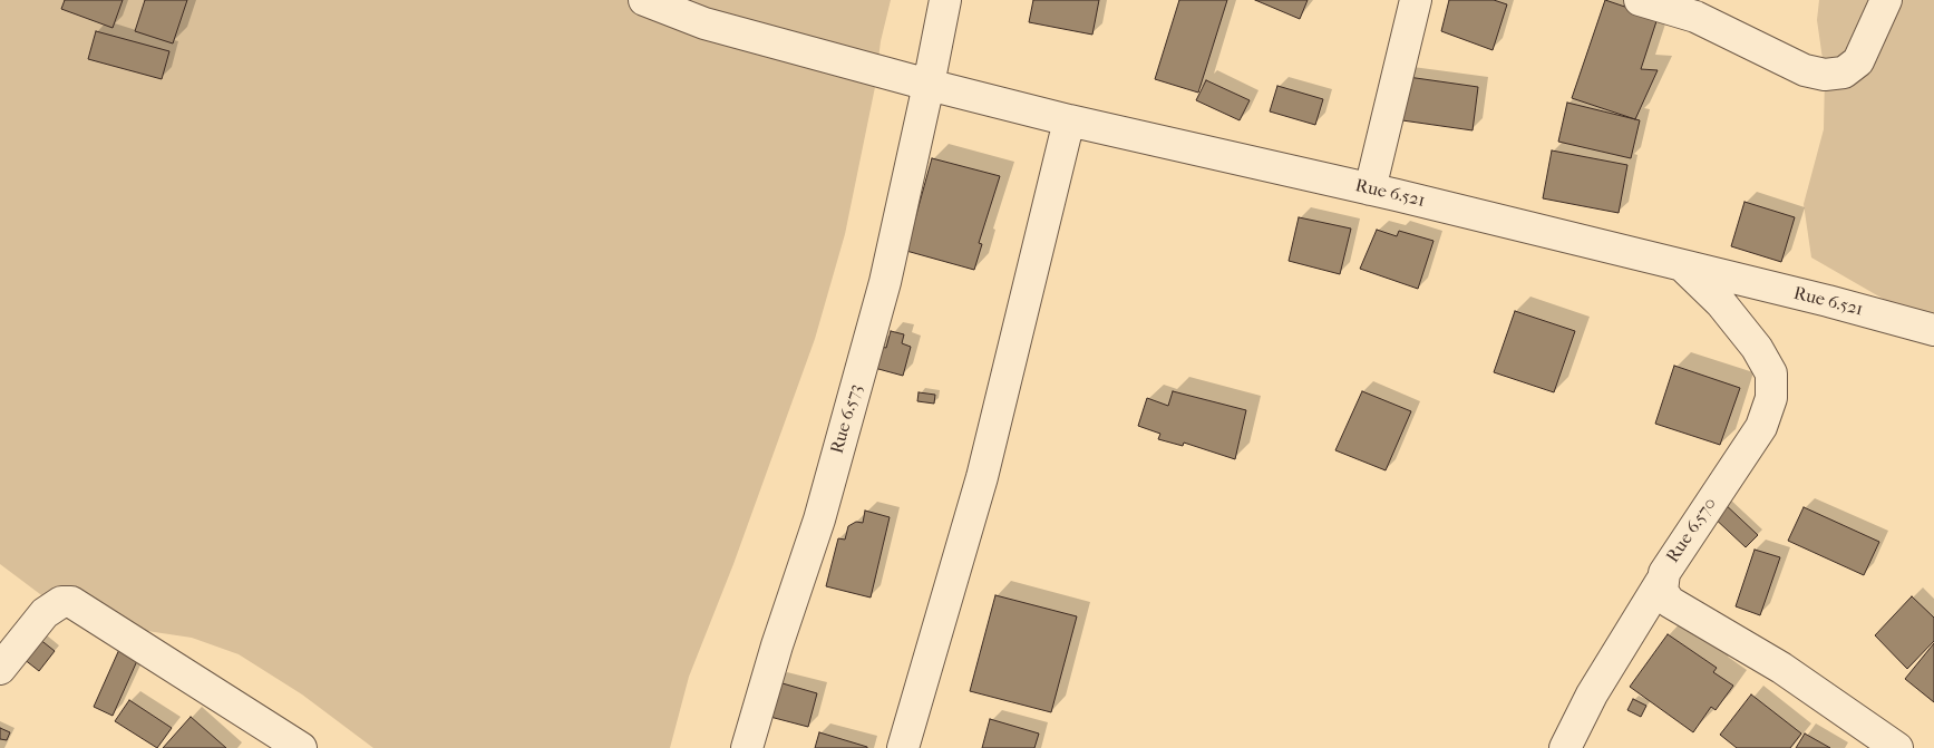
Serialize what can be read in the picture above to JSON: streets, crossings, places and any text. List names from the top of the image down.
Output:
{
  "streets": {
    "street": ["Rue 6.521", "Rue 6.573", "Rue 6.570"]
  },
  "crossings": [
    ["Rue 6.521", "Rue 6.573"],
    ["Rue 6.521", "Rue 6.570"]
  ]
}
